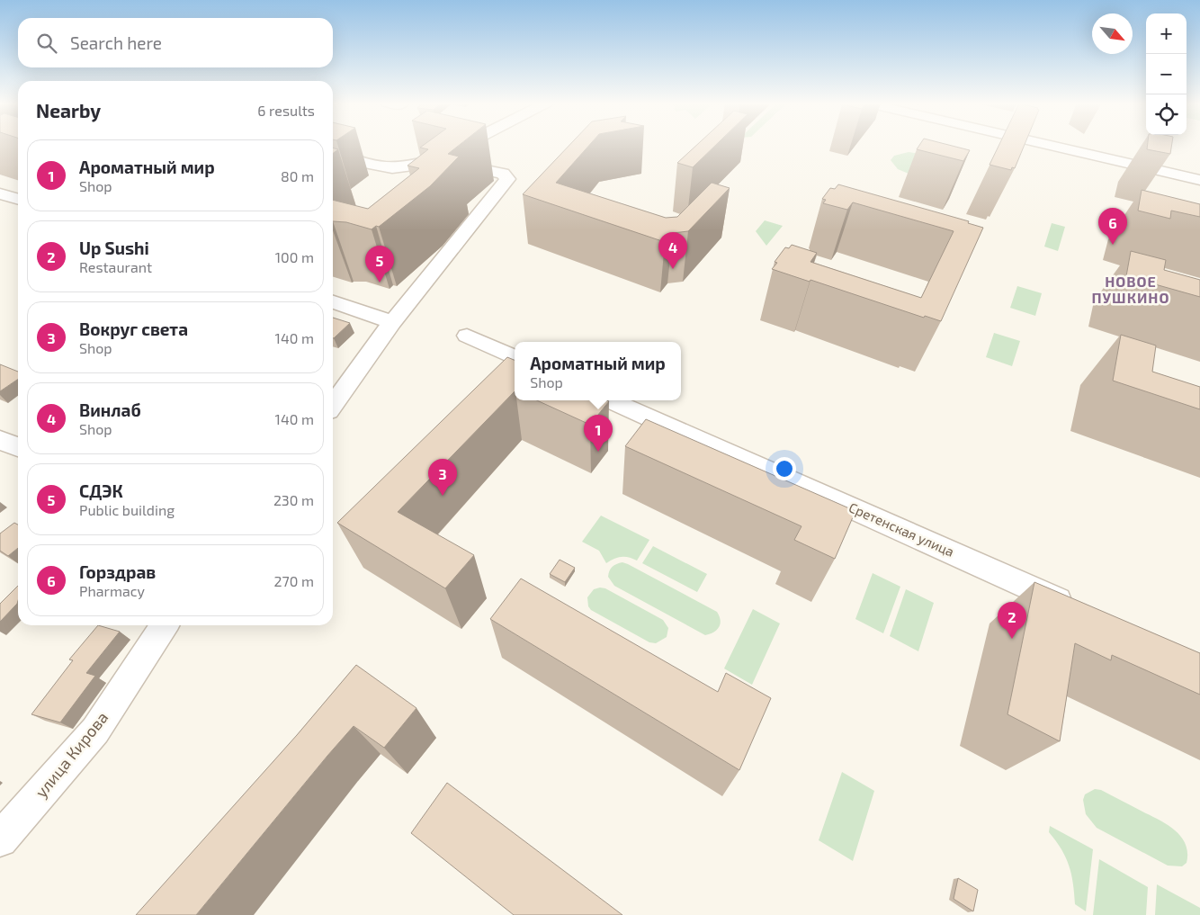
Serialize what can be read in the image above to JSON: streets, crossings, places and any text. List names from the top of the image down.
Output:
{
  "streets": {
    "street": ["Сретенская улица", "улица Кирова"]
  },
  "districts": ["НОВОЕ ПУШКИНО"],
  "north": "bottom right",
  "page": {
    "map_buttons": ["+", "−"],
    "search": "Search here",
    "heading": ["Nearby", "6 results"],
    "list": [
      {
        "mark": "1",
        "name": "Ароматный мир",
        "note": "Shop",
        "value": "80 m"
      },
      {
        "mark": "2",
        "name": "Up Sushi",
        "note": "Restaurant",
        "value": "100 m"
      },
      {
        "mark": "3",
        "name": "Вокруг света",
        "note": "Shop",
        "value": "140 m"
      },
      {
        "mark": "4",
        "name": "Винлаб",
        "note": "Shop",
        "value": "140 m"
      },
      {
        "mark": "5",
        "name": "СДЭК",
        "note": "Public building",
        "value": "230 m"
      },
      {
        "mark": "6",
        "name": "Горздрав",
        "note": "Pharmacy",
        "value": "270 m"
      }
    ],
    "pins": [
      "6",
      "4",
      "5",
      "1",
      "3",
      "2"
    ],
    "popup": ["Ароматный мир", "Shop"]
  }
}
